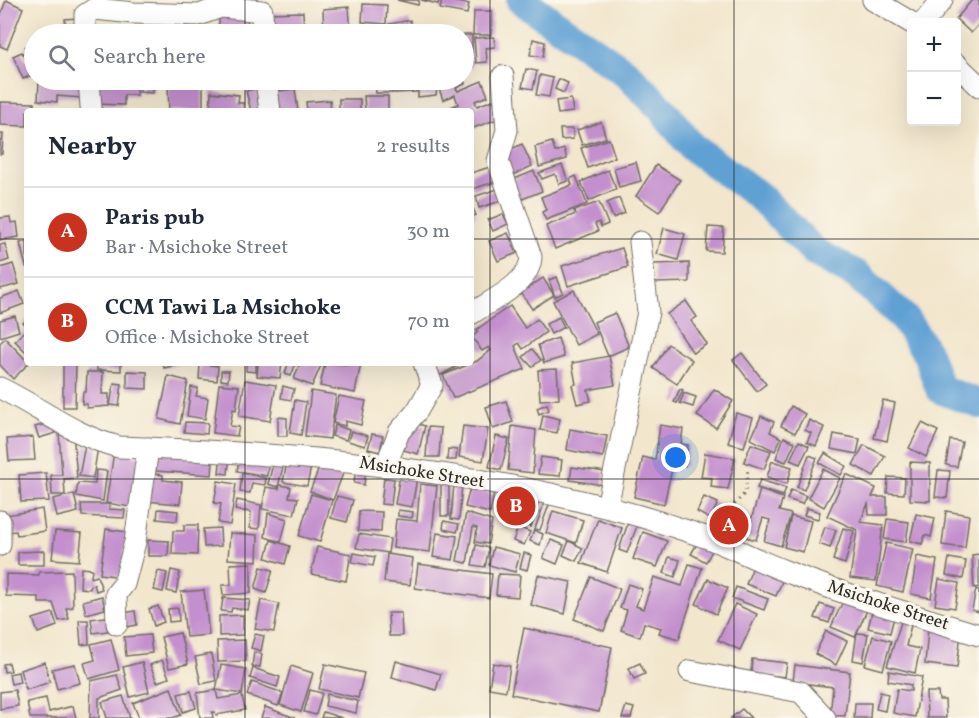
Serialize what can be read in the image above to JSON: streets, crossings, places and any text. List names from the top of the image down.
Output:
{
  "streets": {
    "street": ["Msichoke Street"]
  },
  "page": {
    "map_buttons": ["+", "−"],
    "search": "Search here",
    "heading": ["Nearby", "2 results"],
    "list": [
      {
        "mark": "A",
        "name": "Paris pub",
        "note": "Bar · Msichoke Street",
        "value": "30 m"
      },
      {
        "mark": "B",
        "name": "CCM Tawi La Msichoke",
        "note": "Office · Msichoke Street",
        "value": "70 m"
      }
    ],
    "pins": ["B", "A"]
  }
}
